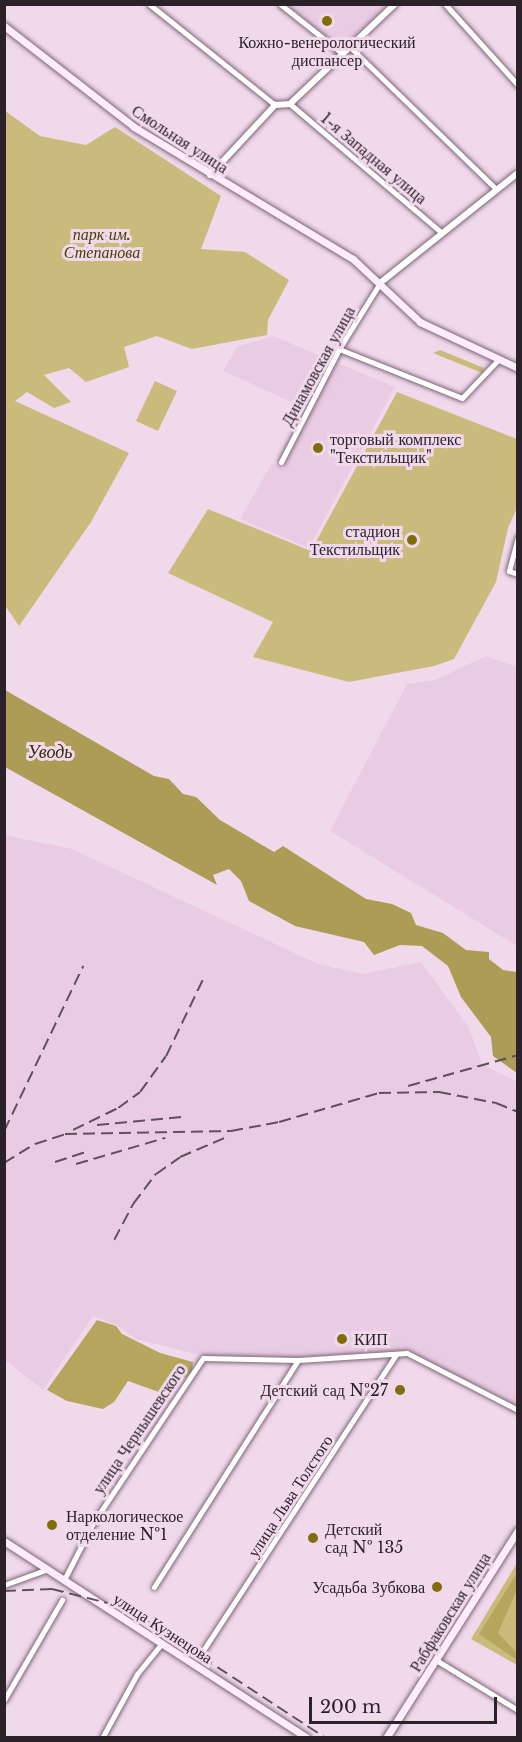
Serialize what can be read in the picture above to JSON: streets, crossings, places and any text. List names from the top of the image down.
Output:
{
  "streets": {
    "main road": ["Смольная улица", "Рабфаковская улица", "улица Кузнецова"],
    "street": [
      "1-я Западная улица",
      "Динамовская улица",
      "улица Чернышевского",
      "улица Льва Толстого"
    ]
  },
  "crossings": [
    ["Смольная улица", "Динамовская улица"],
    ["улица Чернышевского", "улица Кузнецова"]
  ],
  "water": ["Уводь"],
  "parks": ["парк им. Степанова"],
  "places": [
    "Кожно-венерологический диспансер",
    "торговый комплекс \"Текстильщик\"",
    "стадион Текстильщик",
    "КИП",
    "Детский сад №27",
    "Наркологическое отделение №1",
    "Детский сад № 135",
    "Усадьба Зубкова"
  ],
  "scale_bar": "200 m"
}
